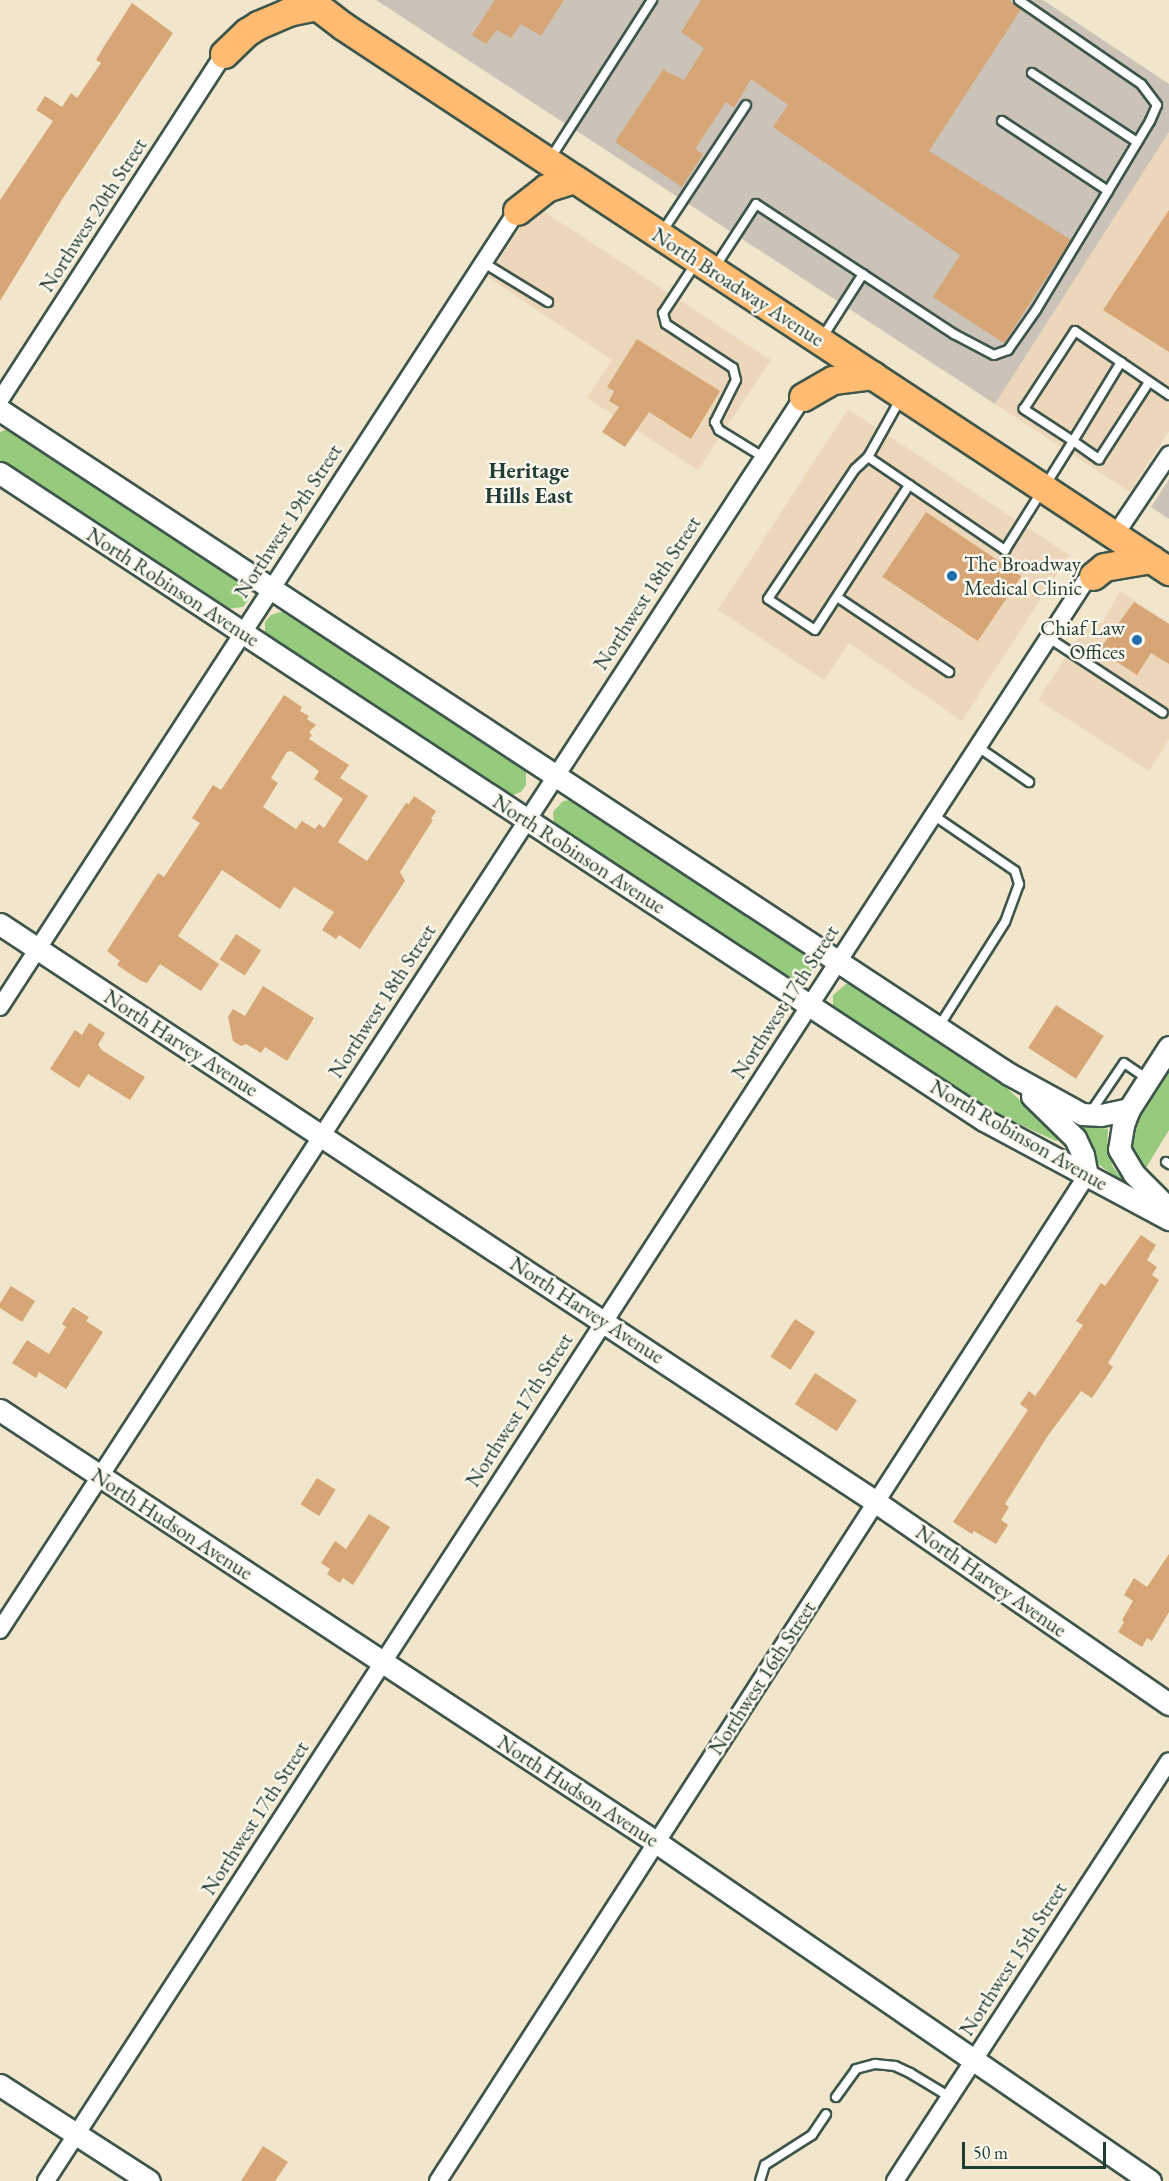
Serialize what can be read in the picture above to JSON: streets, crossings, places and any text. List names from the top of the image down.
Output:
{
  "streets": {
    "main road": ["North Broadway Avenue"],
    "street": [
      "Northwest 20th Street",
      "Northwest 19th Street",
      "North Robinson Avenue",
      "Northwest 18th Street",
      "Northwest 17th Street",
      "North Harvey Avenue",
      "North Hudson Avenue",
      "Northwest 16th Street",
      "Northwest 15th Street"
    ]
  },
  "crossings": [
    ["Northwest 19th Street", "North Robinson Avenue"],
    ["Northwest 19th Street", "North Harvey Avenue"],
    ["North Robinson Avenue", "Northwest 18th Street"],
    ["North Robinson Avenue", "Northwest 17th Street"],
    ["North Robinson Avenue", "Northwest 16th Street"],
    ["Northwest 18th Street", "North Harvey Avenue"],
    ["Northwest 18th Street", "North Hudson Avenue"],
    ["Northwest 17th Street", "North Harvey Avenue"],
    ["Northwest 17th Street", "North Hudson Avenue"],
    ["North Harvey Avenue", "Northwest 16th Street"],
    ["North Hudson Avenue", "Northwest 16th Street"],
    ["North Hudson Avenue", "Northwest 15th Street"]
  ],
  "districts": ["Heritage Hills East"],
  "places": ["The Broadway Medical Clinic", "Chiaf Law Offices"],
  "scale_bar": "50 m"
}
